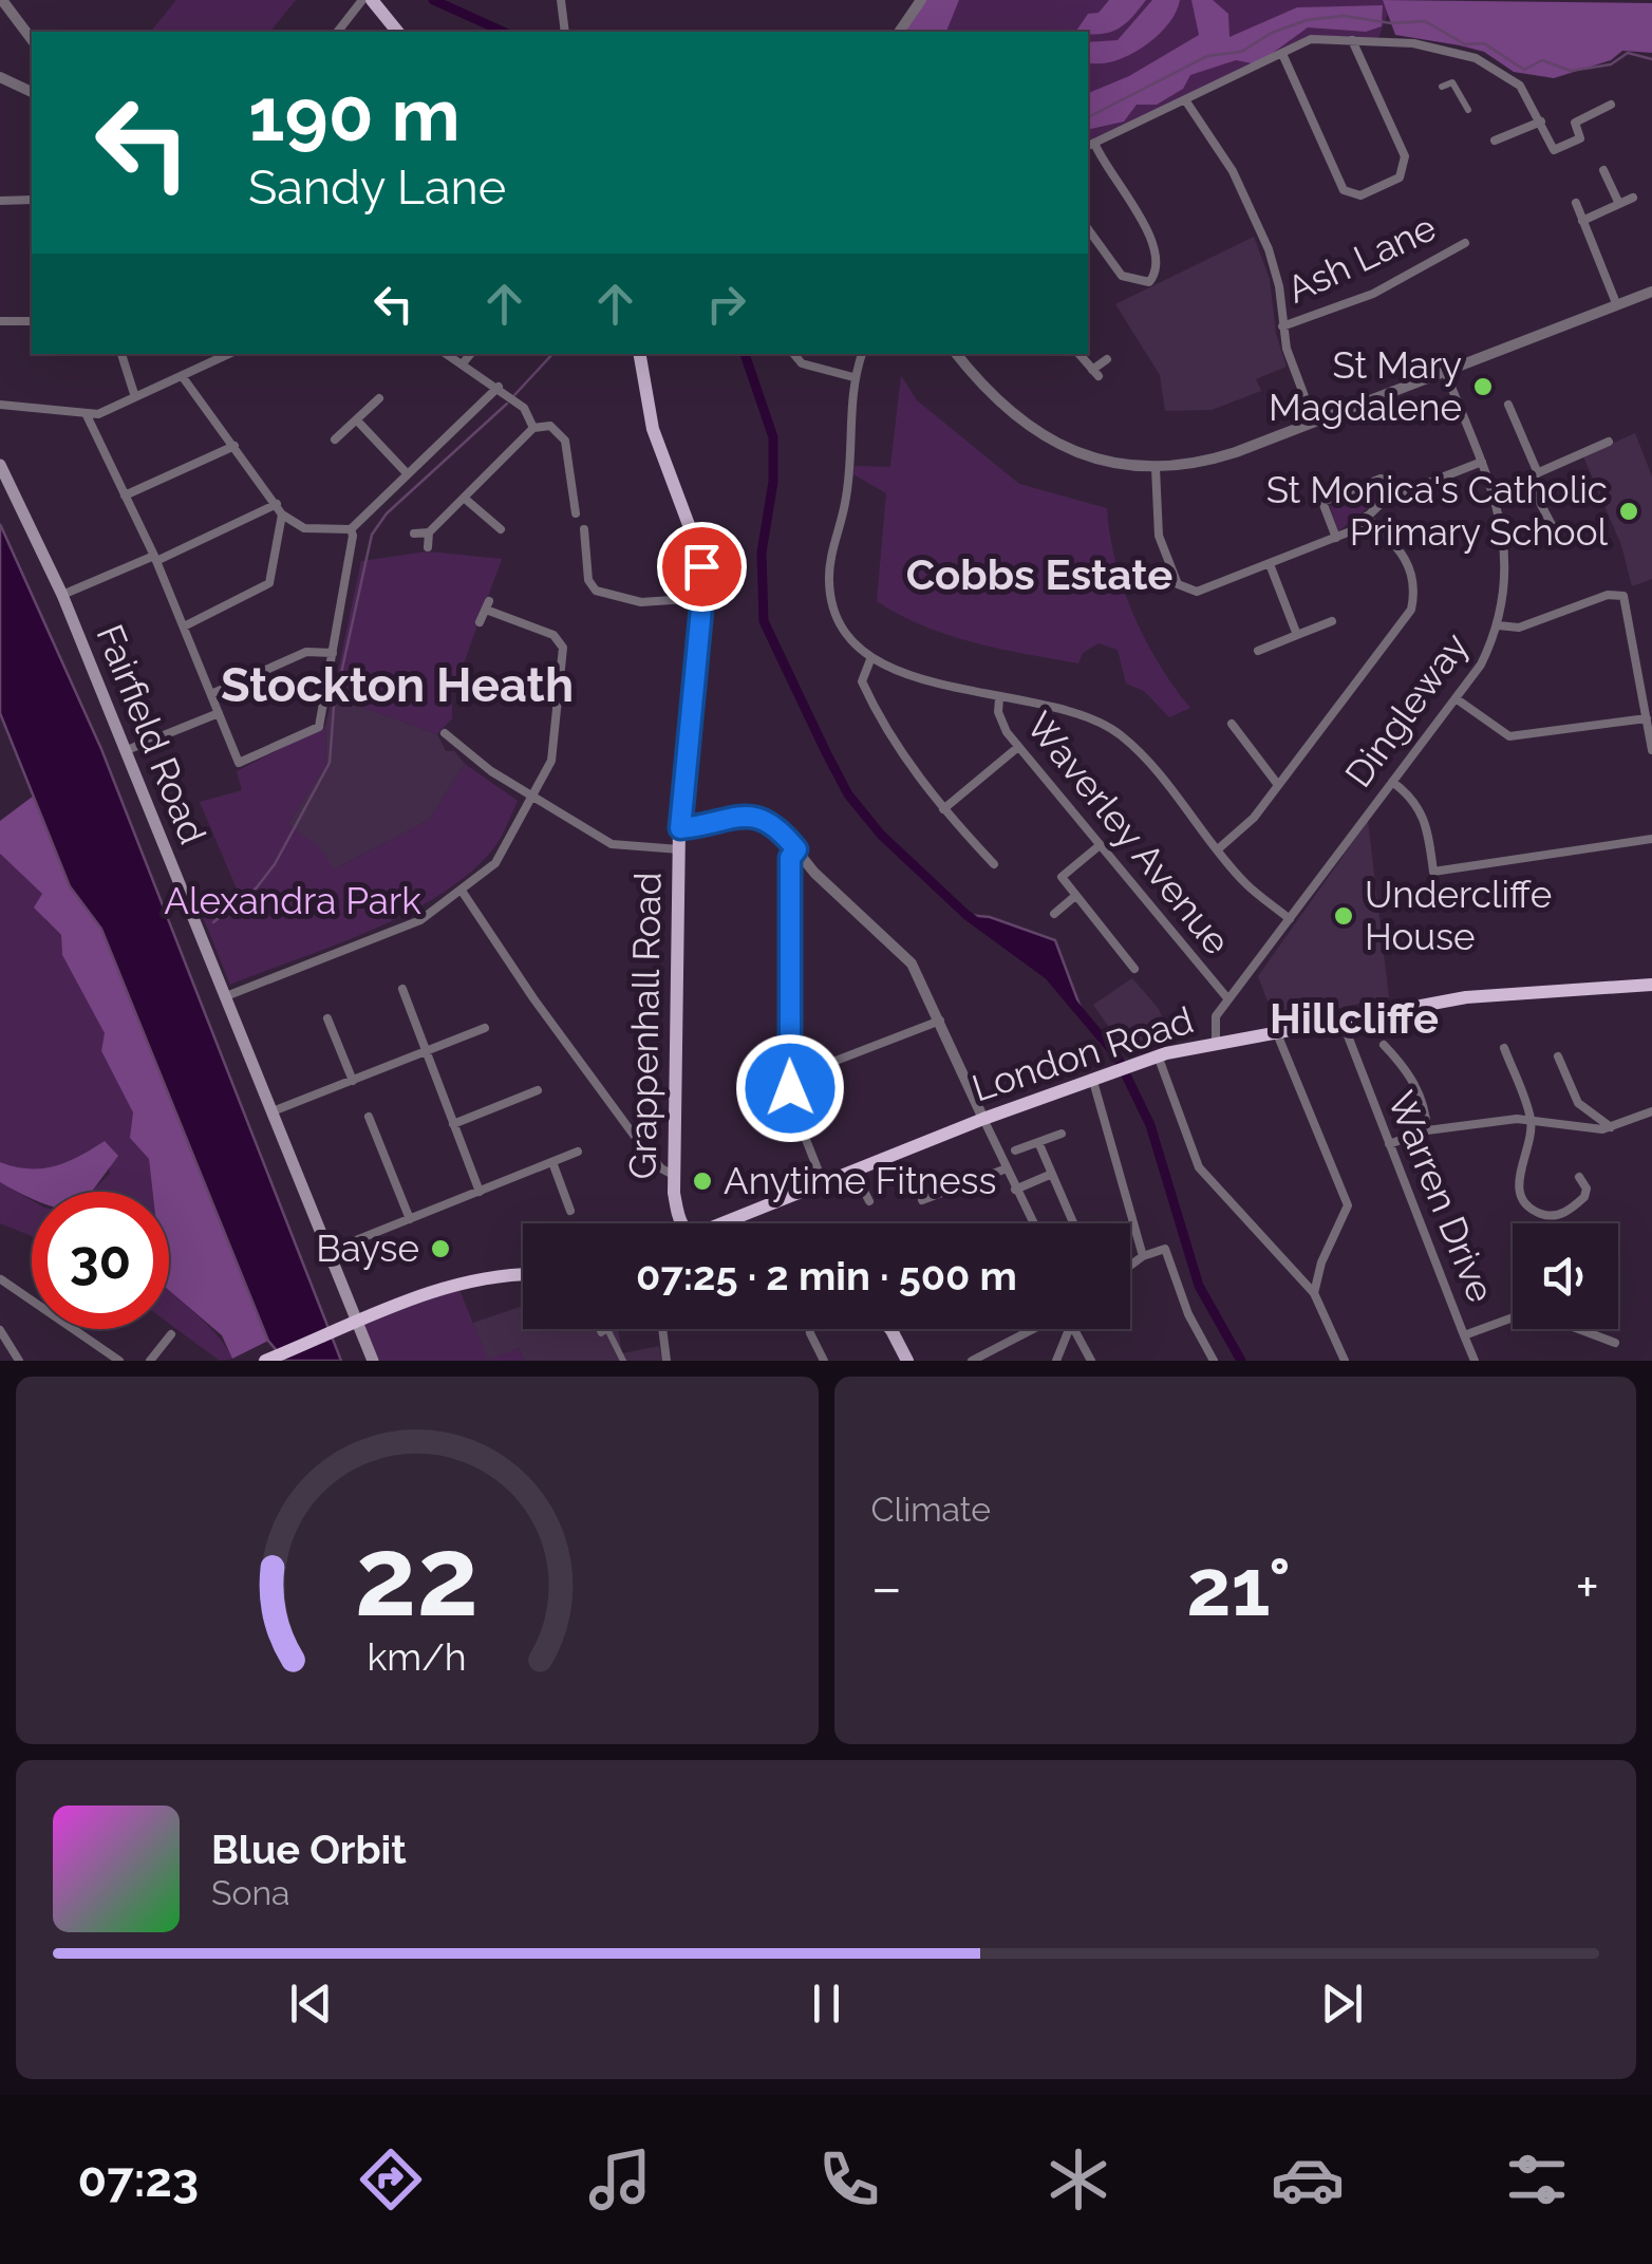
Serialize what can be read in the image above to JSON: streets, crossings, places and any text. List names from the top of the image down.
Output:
{
  "streets": {
    "highway": ["London Road"],
    "main road": ["Fairfield Road", "Grappenhall Road"],
    "street": [
      "Ash Lane",
      "Dingleway",
      "Waverley Avenue",
      "Warren Drive"
    ]
  },
  "crossings": [
    ["Dingleway", "Waverley Avenue"],
    ["Dingleway", "London Road"],
    ["London Road", "Warren Drive"]
  ],
  "districts": ["Cobbs Estate", "Stockton Heath", "Hillcliffe"],
  "parks": ["Alexandra Park"],
  "places": [
    "St Mary Magdalene",
    "St Monica's Catholic Primary School",
    "Undercliffe House",
    "Anytime Fitness",
    "Bayse"
  ],
  "page": {
    "turn": ["190 m", "Sandy Lane"],
    "limit": "30",
    "trip": "07:25 · 2 min · 500 m",
    "tile": "Climate",
    "heat": ["−", "21°", "+"],
    "song": ["Blue Orbit", "Sona"],
    "tabs": "07:23",
    "gauge": ["22", "km/h"]
  }
}
